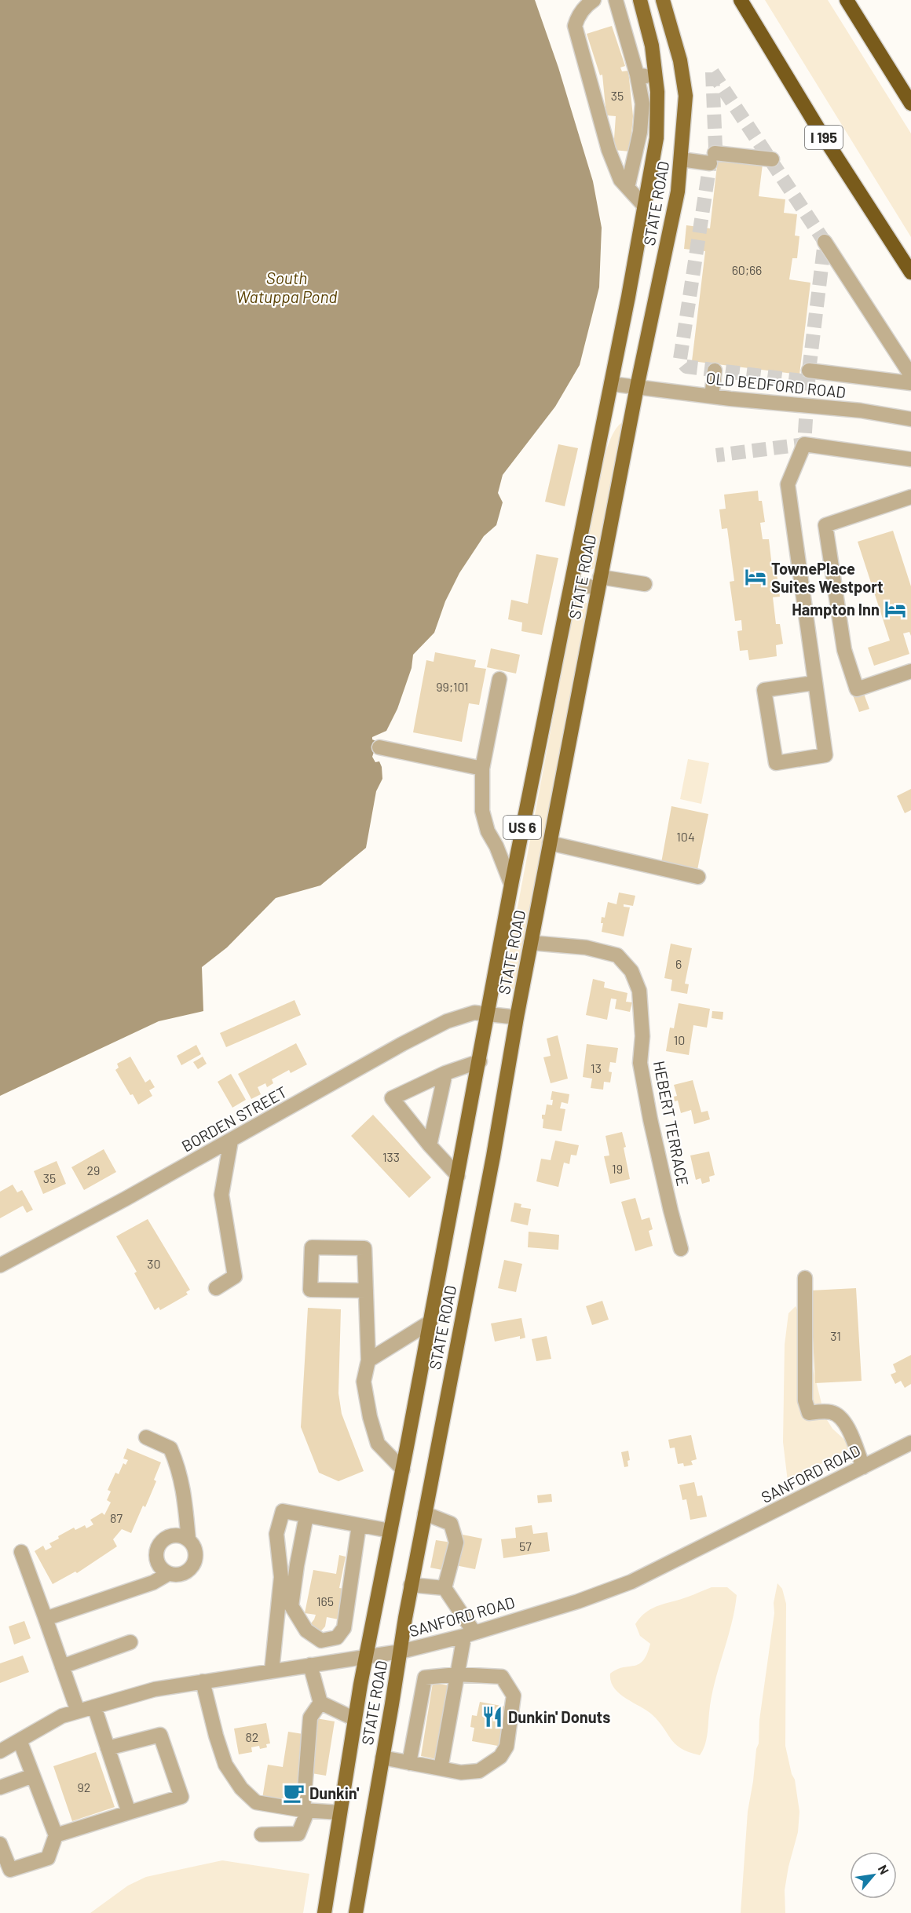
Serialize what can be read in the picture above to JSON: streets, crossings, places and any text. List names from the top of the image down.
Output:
{
  "streets": {
    "highway": ["I 195"],
    "main road": ["STATE ROAD", "US 6"],
    "street": [
      "OLD BEDFORD ROAD",
      "BORDEN STREET",
      "HEBERT TERRACE",
      "SANFORD ROAD"
    ]
  },
  "crossings": [
    ["STATE ROAD", "OLD BEDFORD ROAD"],
    ["STATE ROAD", "BORDEN STREET"],
    ["STATE ROAD", "HEBERT TERRACE"],
    ["STATE ROAD", "SANFORD ROAD"]
  ],
  "water": ["South Watuppa Pond"],
  "places": {
    "hotel": ["TownePlace Suites Westport", "Hampton Inn"],
    "restaurant": ["Dunkin' Donuts"],
    "cafe": ["Dunkin'"]
  },
  "house_numbers": [
    "35",
    "60;66",
    "99;101",
    "104",
    "6",
    "10",
    "13",
    "133",
    "19",
    "29",
    "35",
    "30",
    "31",
    "87",
    "57",
    "165",
    "82",
    "92"
  ],
  "north": "top right"
}
